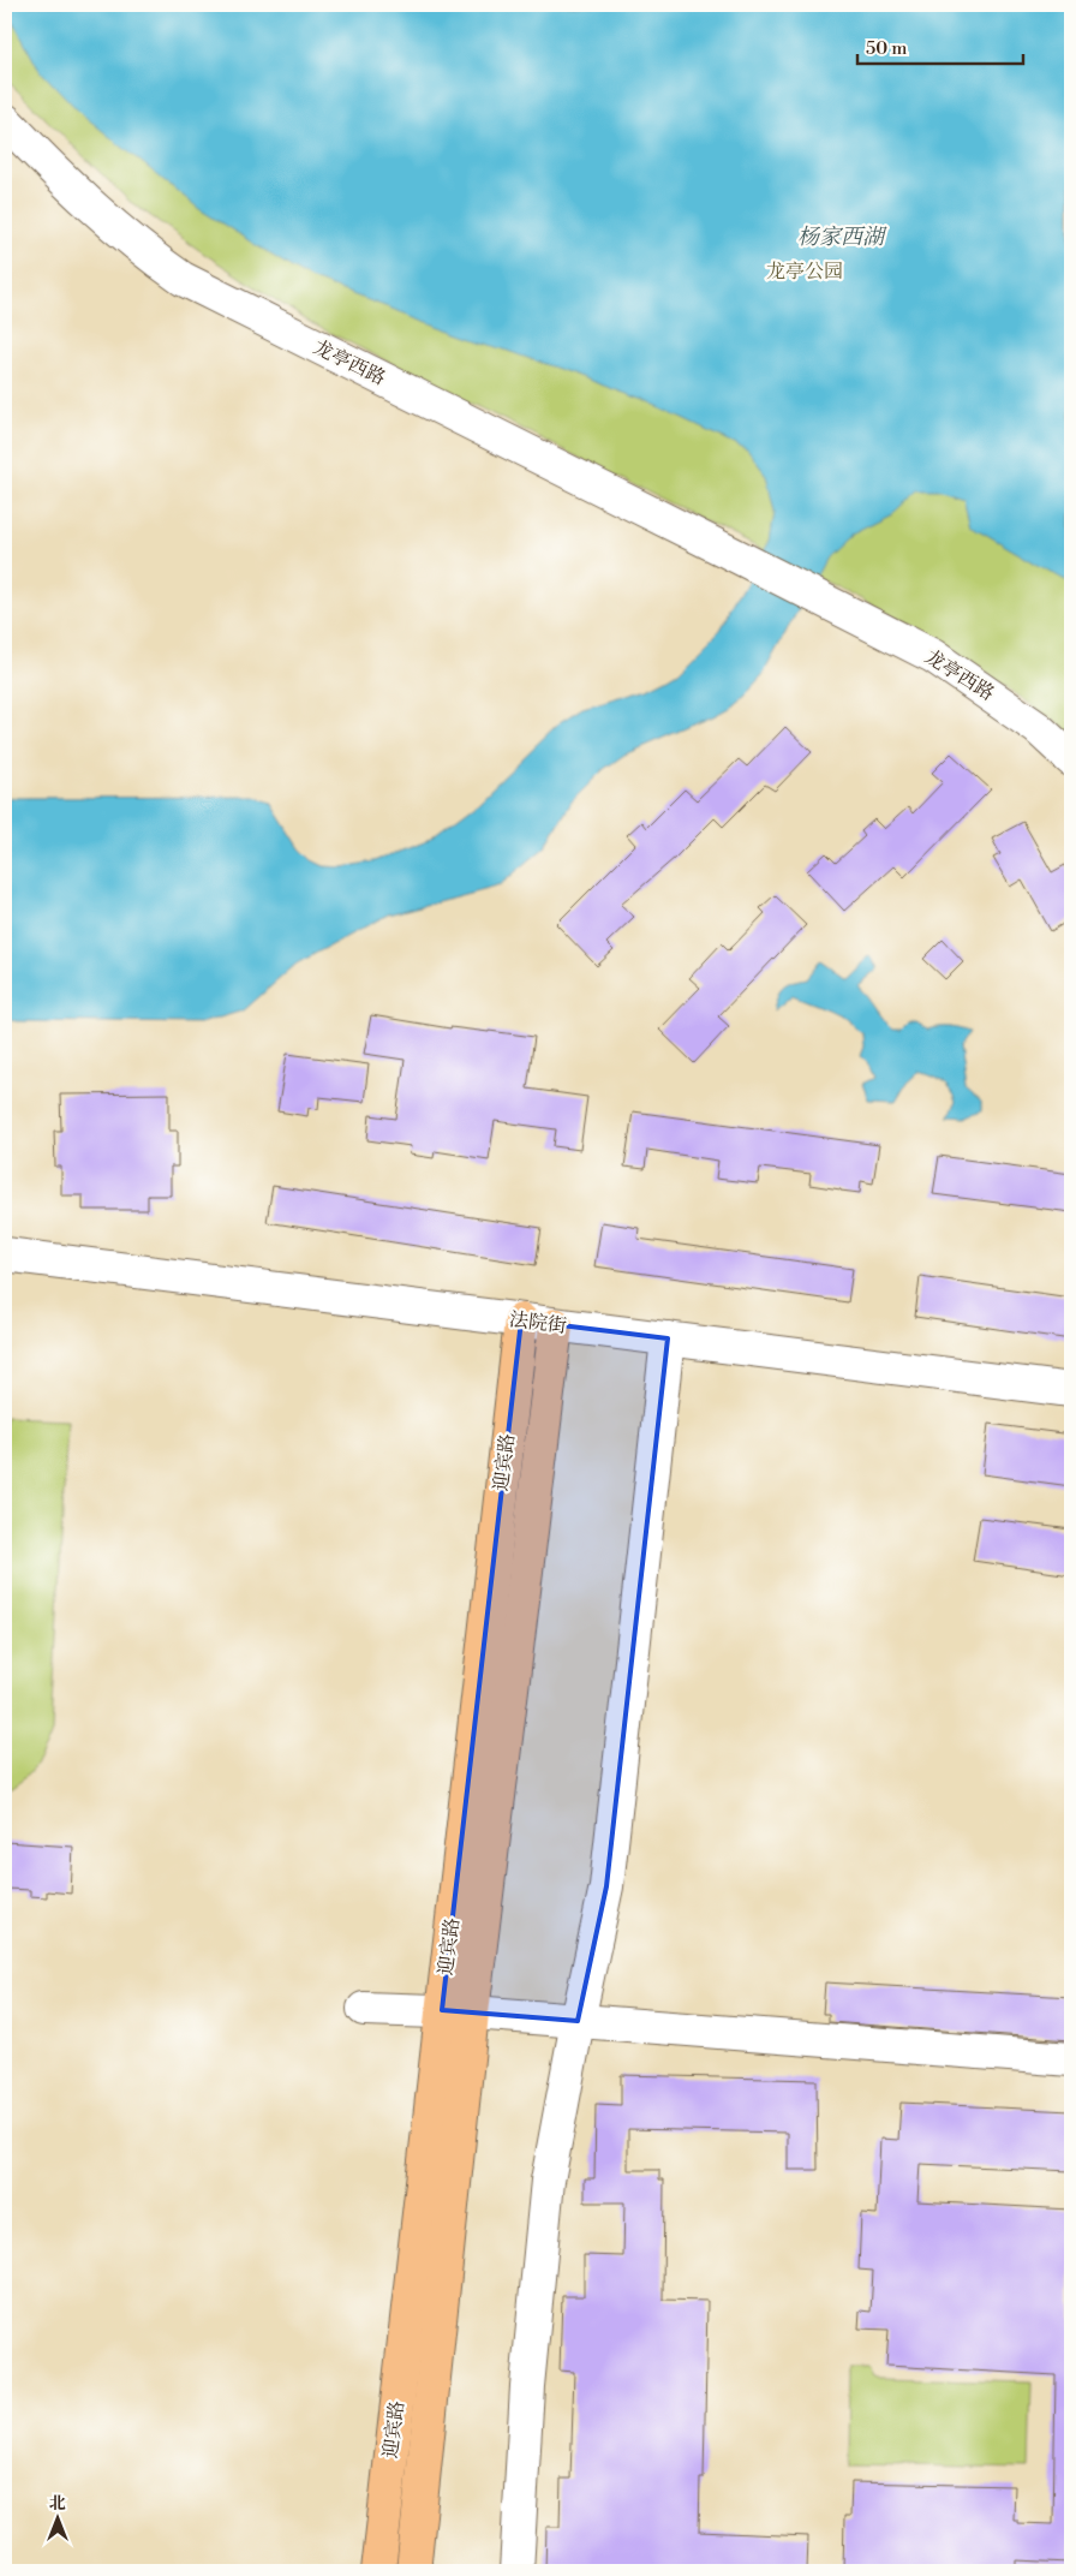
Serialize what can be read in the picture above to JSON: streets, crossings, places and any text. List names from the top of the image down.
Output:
{
  "streets": {
    "main road": ["迎宾路"],
    "street": ["龙亭西路", "法院街"]
  },
  "crossings": [
    ["法院街", "迎宾路"]
  ],
  "water": ["杨家西湖"],
  "parks": ["龙亭公园"],
  "scale_bar": "50 m",
  "north": "top"
}
